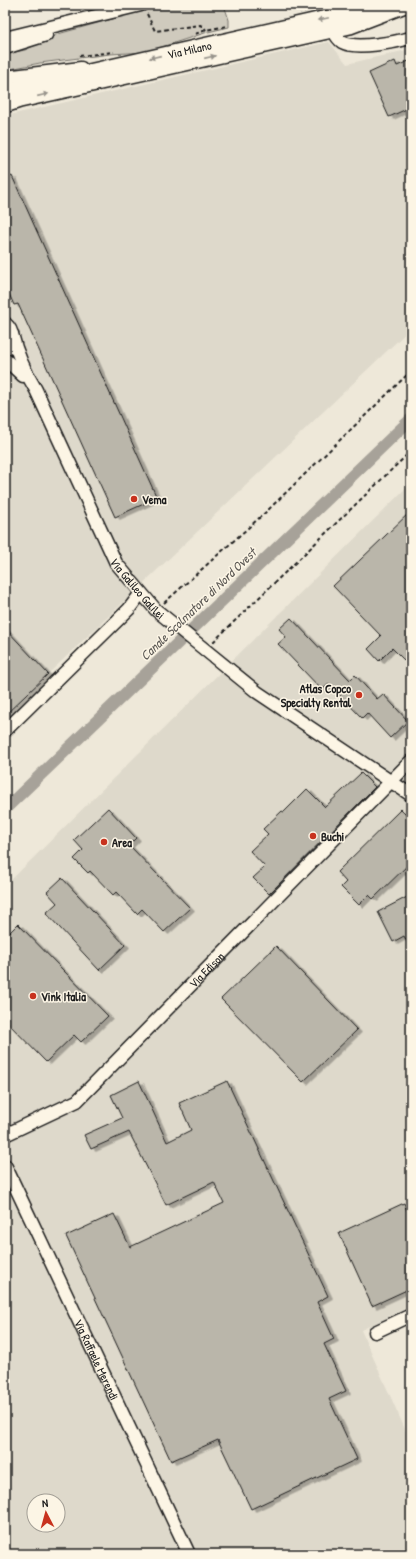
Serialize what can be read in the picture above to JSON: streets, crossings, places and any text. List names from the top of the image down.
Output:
{
  "streets": {
    "main road": ["Via Milano"],
    "street": ["Via Galileo Galilei", "Via Edison", "Via Raffaele Merendi"]
  },
  "crossings": [
    ["Via Galileo Galilei", "Via Edison"]
  ],
  "water": ["Canale Scolmatore di Nord Ovest"],
  "places": [
    "Vema",
    "Atlas Copco Specialty Rental",
    "Buchi",
    "Area",
    "Vink Italia"
  ],
  "north": "top"
}
